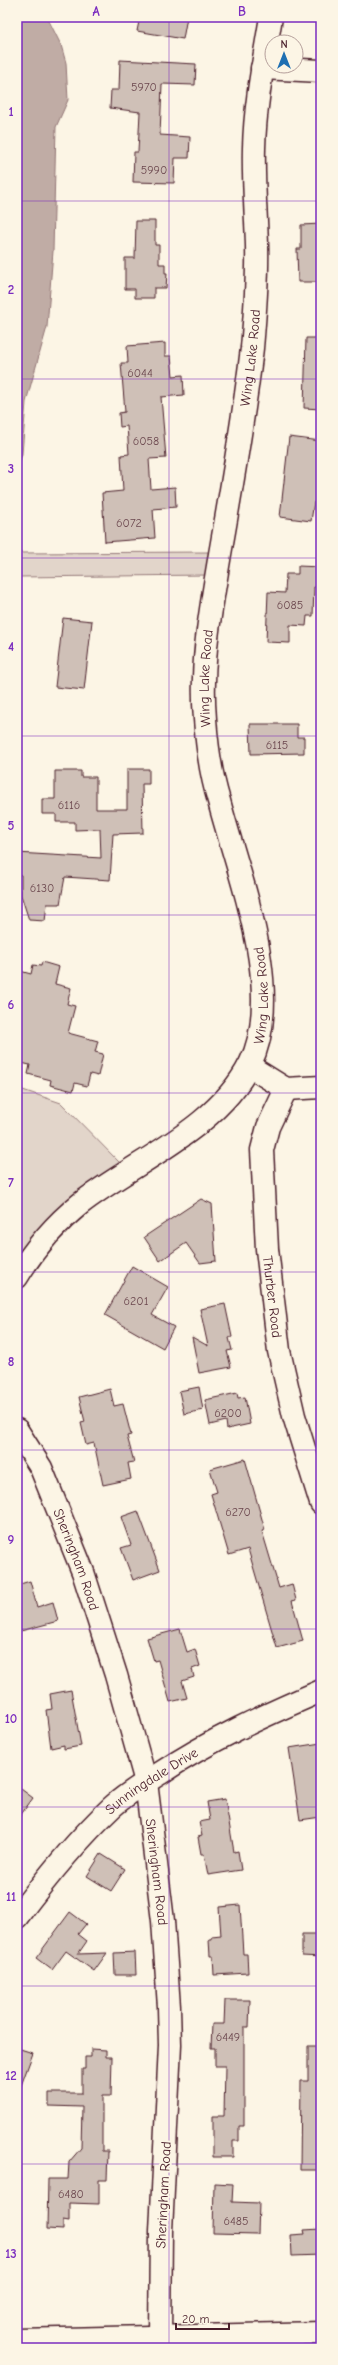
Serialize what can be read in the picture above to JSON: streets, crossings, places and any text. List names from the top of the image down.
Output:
{
  "streets": {
    "street": [
      "Wing Lake Road",
      "Thurber Road",
      "Sheringham Road",
      "Sunningdale Drive"
    ]
  },
  "crossings": [
    ["Sheringham Road", "Sunningdale Drive"]
  ],
  "house_numbers": [
    "5970",
    "5990",
    "6044",
    "6058",
    "6072",
    "6085",
    "6115",
    "6116",
    "6130",
    "6201",
    "6200",
    "6270",
    "6449",
    "6480",
    "6485"
  ],
  "scale_bar": "20 m",
  "north": "top",
  "grid": {
    "columns": ["A", "B"],
    "rows": [
      "1",
      "2",
      "3",
      "4",
      "5",
      "6",
      "7",
      "8",
      "9",
      "10",
      "11",
      "12",
      "13"
    ]
  }
}
